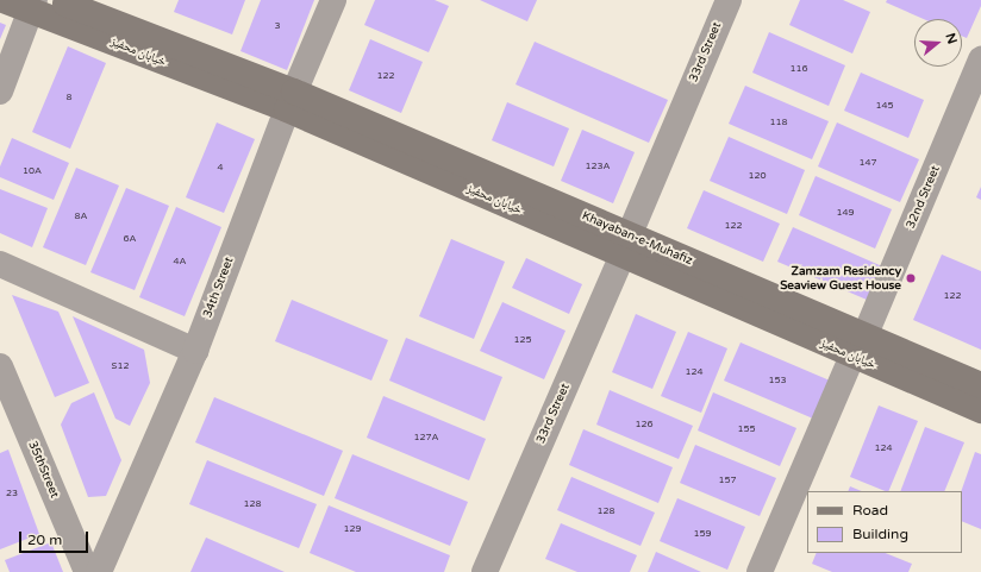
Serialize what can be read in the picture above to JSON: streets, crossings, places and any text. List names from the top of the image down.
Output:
{
  "streets": {
    "street": [
      "خیابان محفیز",
      "33rd Street",
      "32nd Street",
      "34th Street",
      "35thStreet"
    ]
  },
  "crossings": [
    ["خیابان محفیز", "33rd Street"],
    ["خیابان محفیز", "34th Street"]
  ],
  "places": ["Zamzam Residency Seaview Guest House"],
  "house_numbers": [
    "3",
    "116",
    "122",
    "8",
    "145",
    "118",
    "147",
    "123A",
    "4",
    "10A",
    "120",
    "149",
    "8A",
    "122",
    "6A",
    "4A",
    "122",
    "125",
    "S12",
    "124",
    "153",
    "126",
    "155",
    "127A",
    "124",
    "157",
    "23",
    "128",
    "128",
    "129",
    "159"
  ],
  "legend": ["Road", "Building"],
  "scale_bar": "20 m",
  "north": "right"
}
